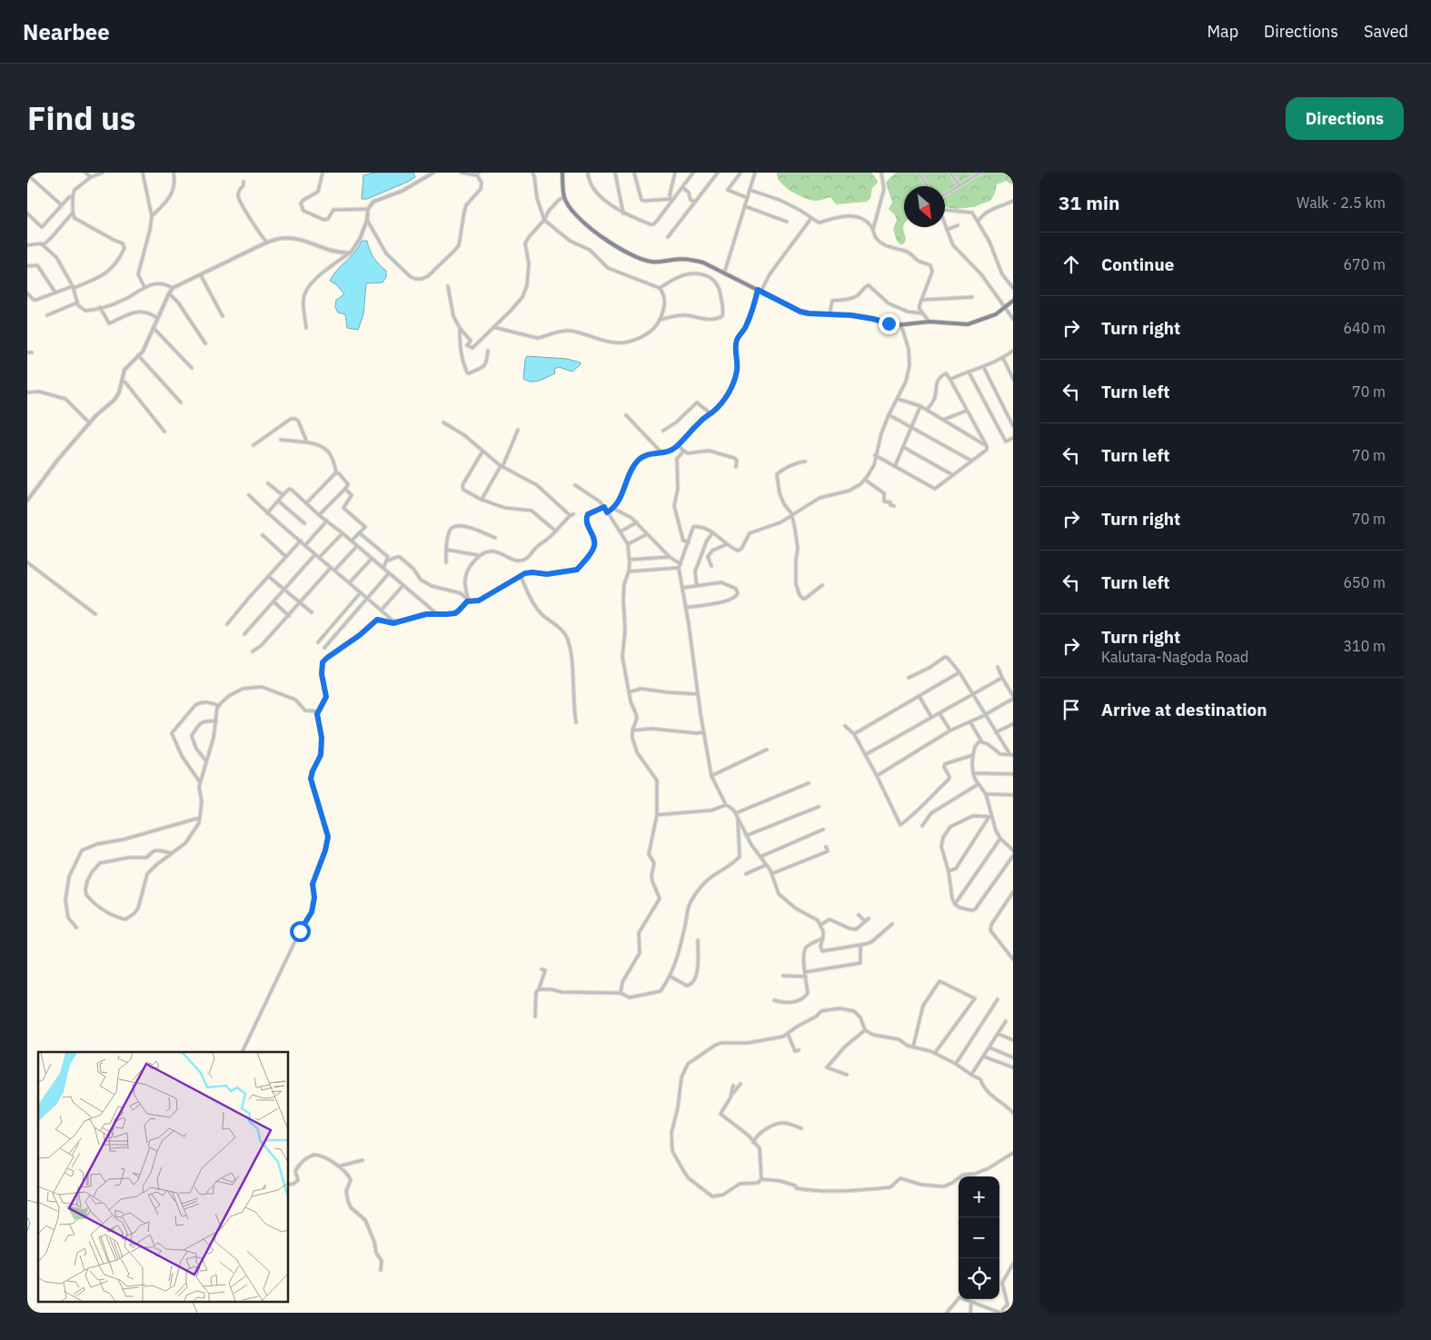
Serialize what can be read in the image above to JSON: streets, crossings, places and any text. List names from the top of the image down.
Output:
{
  "north": "bottom right",
  "page": {
    "header": "Nearbee",
    "nav": ["Map", "Directions", "Saved"],
    "title": "Find us",
    "buttons": "Directions",
    "heading": ["31 min", "Walk · 2.5 km"],
    "list": [
      ["Continue", "670 m"],
      ["Turn right", "640 m"],
      ["Turn left", "70 m"],
      ["Turn left", "70 m"],
      ["Turn right", "70 m"],
      ["Turn left", "650 m"],
      ["Turn right", "Kalutara-Nagoda Road", "310 m"],
      "Arrive at destination"
    ],
    "map_buttons": ["+", "−"]
  }
}
